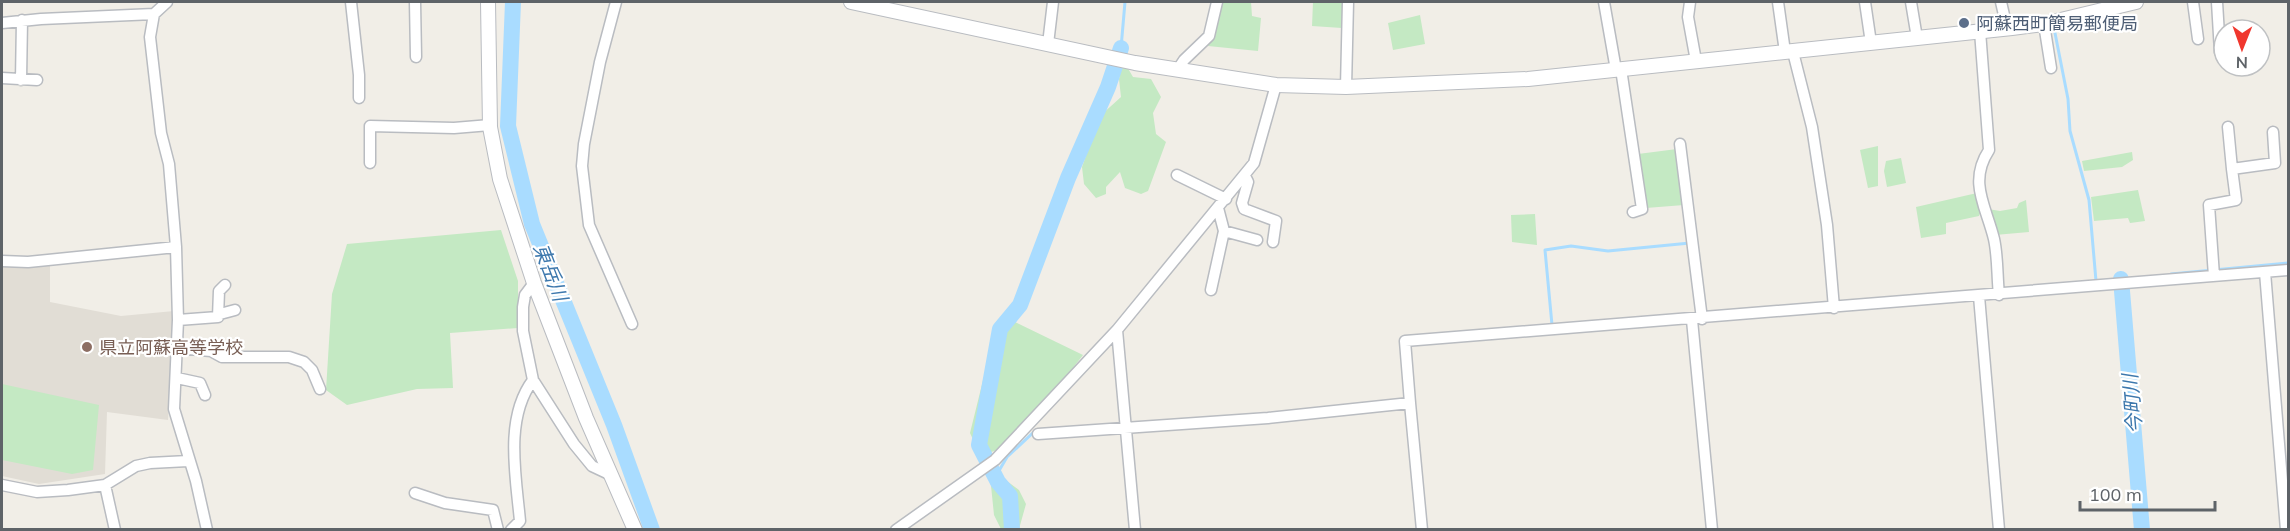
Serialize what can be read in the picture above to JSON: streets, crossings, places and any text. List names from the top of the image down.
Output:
{
  "water": ["東岳川", "今町川"],
  "places": ["阿蘇西町簡易郵便局", "県立阿蘇高等学校"],
  "scale_bar": "100 m",
  "north": "bottom"
}
